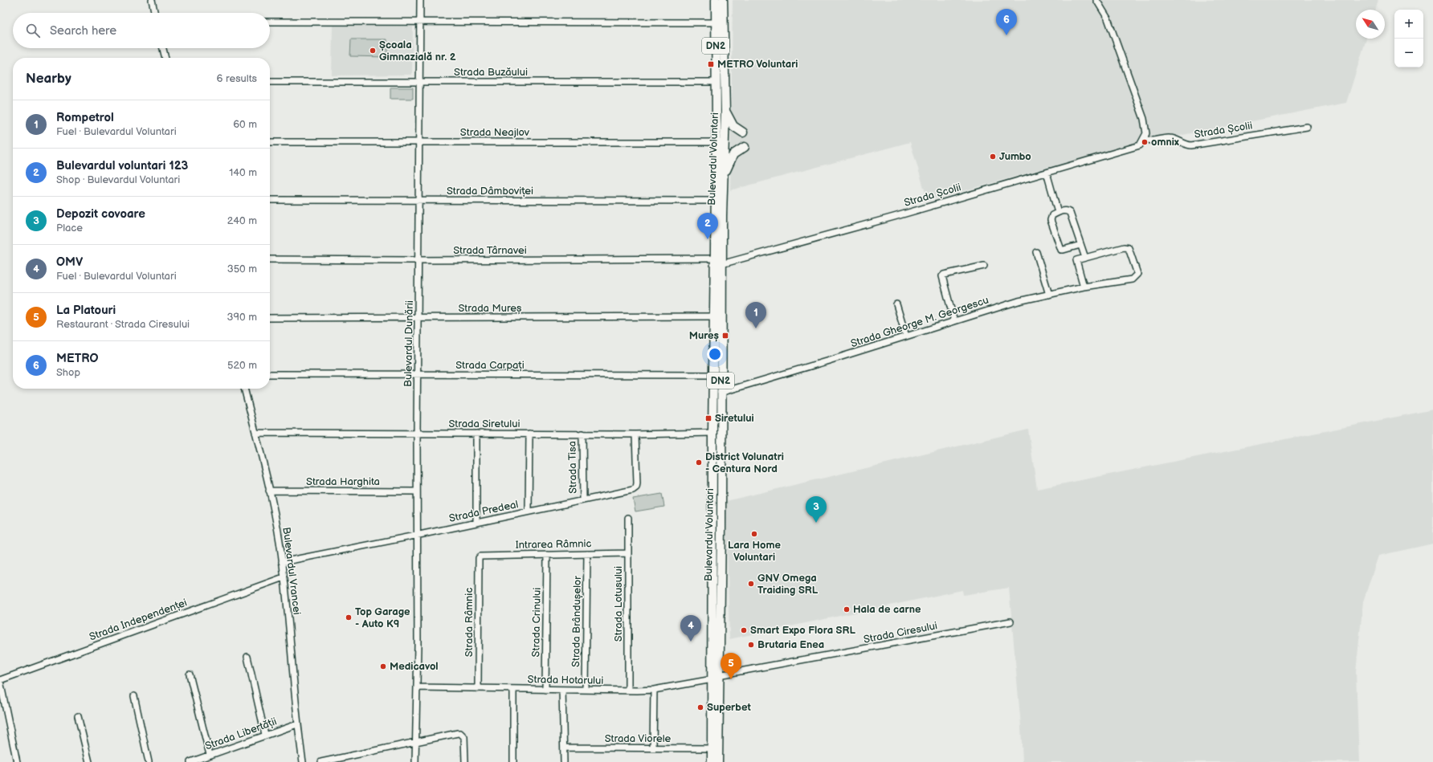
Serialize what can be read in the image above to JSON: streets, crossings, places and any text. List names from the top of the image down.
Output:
{
  "streets": {
    "highway": ["DN2", "Bulevardul Voluntari"],
    "street": [
      "Strada Buzăului",
      "Strada Școlii",
      "Strada Neajlov",
      "Strada Dâmboviței",
      "Strada Târnavei",
      "Strada Mureș",
      "Strada Gheorge M. Georgescu",
      "Bulevardul Dunării",
      "Strada Carpați",
      "Strada Siretului",
      "Strada Tisa",
      "Strada Harghita",
      "Strada Predeal",
      "Intrarea Râmnic",
      "Bulevardul Vrancei",
      "Strada Lotusului",
      "Strada Independenței",
      "Strada Brândușelor",
      "Strada Râmnic",
      "Strada Crinului",
      "Strada Ciresului",
      "Strada Hotarului",
      "Strada Libertății",
      "Strada Viorele"
    ]
  },
  "crossings": [
    ["Strada Buzăului", "Bulevardul Voluntari"],
    ["Strada Buzăului", "Bulevardul Dunării"],
    ["Strada Școlii", "Bulevardul Voluntari"],
    ["Strada Neajlov", "Bulevardul Voluntari"],
    ["Strada Neajlov", "Bulevardul Dunării"],
    ["Bulevardul Voluntari", "Strada Dâmboviței"],
    ["Bulevardul Voluntari", "Strada Târnavei"],
    ["Bulevardul Voluntari", "Strada Mureș"],
    ["Bulevardul Voluntari", "Strada Gheorge M. Georgescu"],
    ["Bulevardul Voluntari", "Strada Carpați"],
    ["Bulevardul Voluntari", "Strada Siretului"],
    ["Bulevardul Voluntari", "Strada Ciresului"],
    ["Bulevardul Voluntari", "Strada Hotarului"],
    ["Bulevardul Voluntari", "Strada Viorele"],
    ["Strada Dâmboviței", "Bulevardul Dunării"],
    ["Strada Târnavei", "Bulevardul Dunării"],
    ["Strada Mureș", "Bulevardul Dunării"],
    ["Bulevardul Dunării", "Strada Carpați"],
    ["Bulevardul Dunării", "Strada Siretului"],
    ["Bulevardul Dunării", "Strada Harghita"],
    ["Bulevardul Dunării", "Strada Predeal"],
    ["Bulevardul Dunării", "Strada Hotarului"],
    ["Strada Siretului", "Strada Tisa"],
    ["Strada Siretului", "Strada Predeal"],
    ["Strada Siretului", "Bulevardul Vrancei"],
    ["Strada Tisa", "Strada Predeal"],
    ["Strada Harghita", "Bulevardul Vrancei"],
    ["Strada Predeal", "Bulevardul Vrancei"],
    ["Intrarea Râmnic", "Strada Lotusului"],
    ["Intrarea Râmnic", "Strada Brândușelor"],
    ["Intrarea Râmnic", "Strada Râmnic"],
    ["Intrarea Râmnic", "Strada Crinului"],
    ["Bulevardul Vrancei", "Strada Independenței"],
    ["Bulevardul Vrancei", "Strada Libertății"],
    ["Strada Lotusului", "Strada Hotarului"],
    ["Strada Brândușelor", "Strada Hotarului"],
    ["Strada Râmnic", "Strada Hotarului"],
    ["Strada Crinului", "Strada Hotarului"],
    ["Strada Ciresului", "Strada Hotarului"]
  ],
  "places": {
    "other": [
      "Școala Gimnazială nr. 2",
      "omnix",
      "Jumbo",
      "District Volunatri - Centura Nord",
      "Lara Home Voluntari",
      "GNV Omega Traiding SRL",
      "Hala de carne",
      "Top Garage - Auto K9",
      "Smart Expo Flora SRL",
      "Brutaria Enea",
      "Medicavol",
      "Superbet"
    ],
    "transit": ["METRO Voluntari", "Mureș", "Siretului"]
  },
  "north": "top left",
  "page": {
    "pins": [
      "6",
      "2",
      "1",
      "3",
      "4",
      "5"
    ],
    "map_buttons": ["+", "−"],
    "search": "Search here",
    "heading": ["Nearby", "6 results"],
    "list": [
      {
        "mark": "1",
        "name": "Rompetrol",
        "note": "Fuel · Bulevardul Voluntari",
        "value": "60 m"
      },
      {
        "mark": "2",
        "name": "Bulevardul voluntari 123",
        "note": "Shop · Bulevardul Voluntari",
        "value": "140 m"
      },
      {
        "mark": "3",
        "name": "Depozit covoare",
        "note": "Place",
        "value": "240 m"
      },
      {
        "mark": "4",
        "name": "OMV",
        "note": "Fuel · Bulevardul Voluntari",
        "value": "350 m"
      },
      {
        "mark": "5",
        "name": "La Platouri",
        "note": "Restaurant · Strada Ciresului",
        "value": "390 m"
      },
      {
        "mark": "6",
        "name": "METRO",
        "note": "Shop",
        "value": "520 m"
      }
    ]
  }
}
